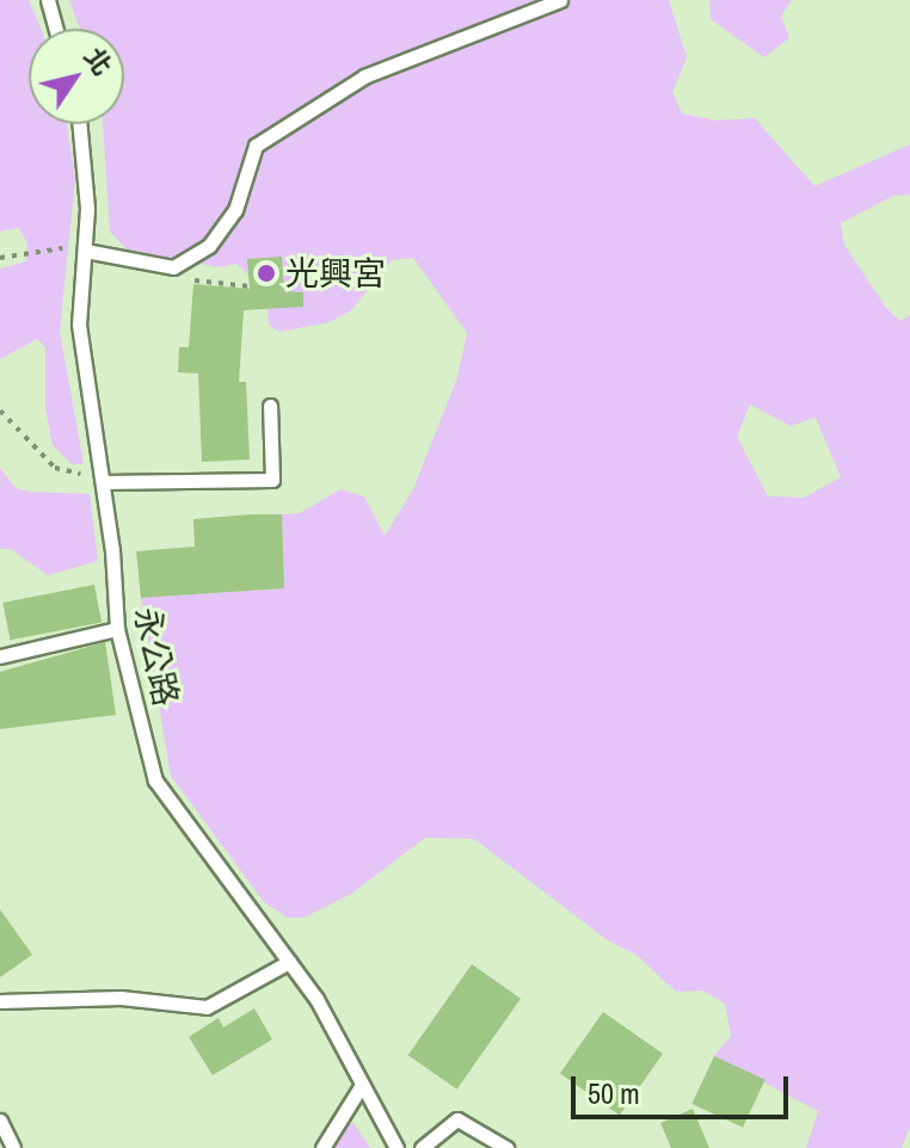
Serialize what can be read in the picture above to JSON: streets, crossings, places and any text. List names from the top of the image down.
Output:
{
  "streets": {
    "lane": ["永公路"]
  },
  "places": ["光興宮"],
  "scale_bar": "50 m",
  "north": "top right"
}
